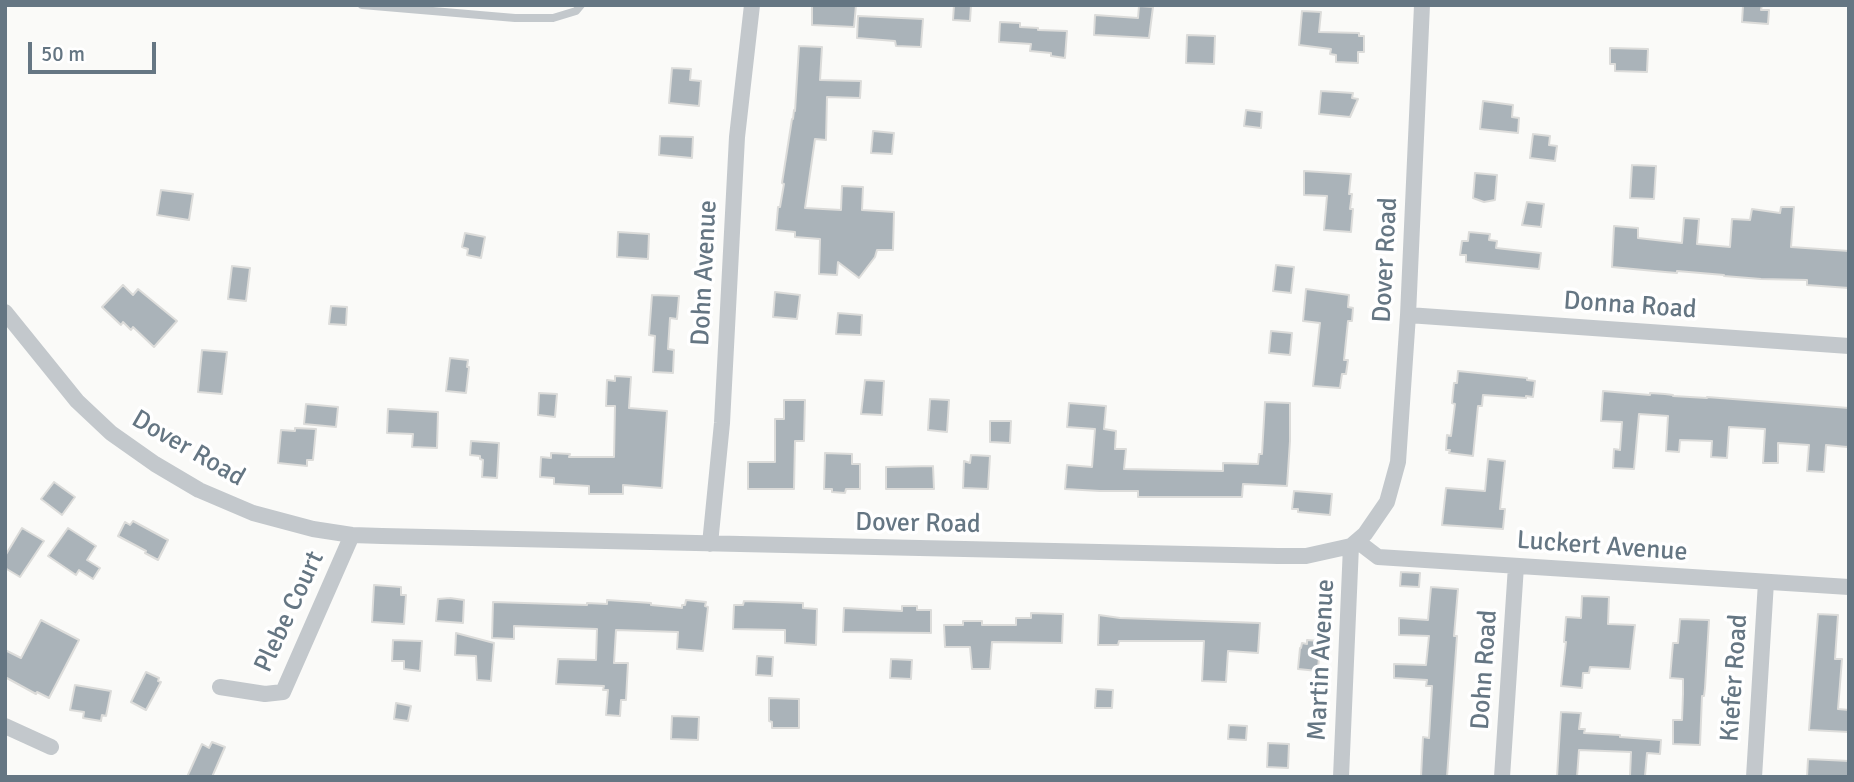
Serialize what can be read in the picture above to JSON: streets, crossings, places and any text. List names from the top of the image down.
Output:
{
  "streets": {
    "street": [
      "Dover Road",
      "Dohn Avenue",
      "Donna Road",
      "Luckert Avenue",
      "Plebe Court",
      "Martin Avenue",
      "Dohn Road",
      "Kiefer Road"
    ]
  },
  "crossings": [
    ["Dover Road", "Dohn Avenue"],
    ["Dover Road", "Donna Road"],
    ["Dover Road", "Luckert Avenue"],
    ["Dover Road", "Plebe Court"],
    ["Dover Road", "Martin Avenue"],
    ["Luckert Avenue", "Martin Avenue"],
    ["Luckert Avenue", "Dohn Road"],
    ["Luckert Avenue", "Kiefer Road"]
  ],
  "scale_bar": "50 m"
}
